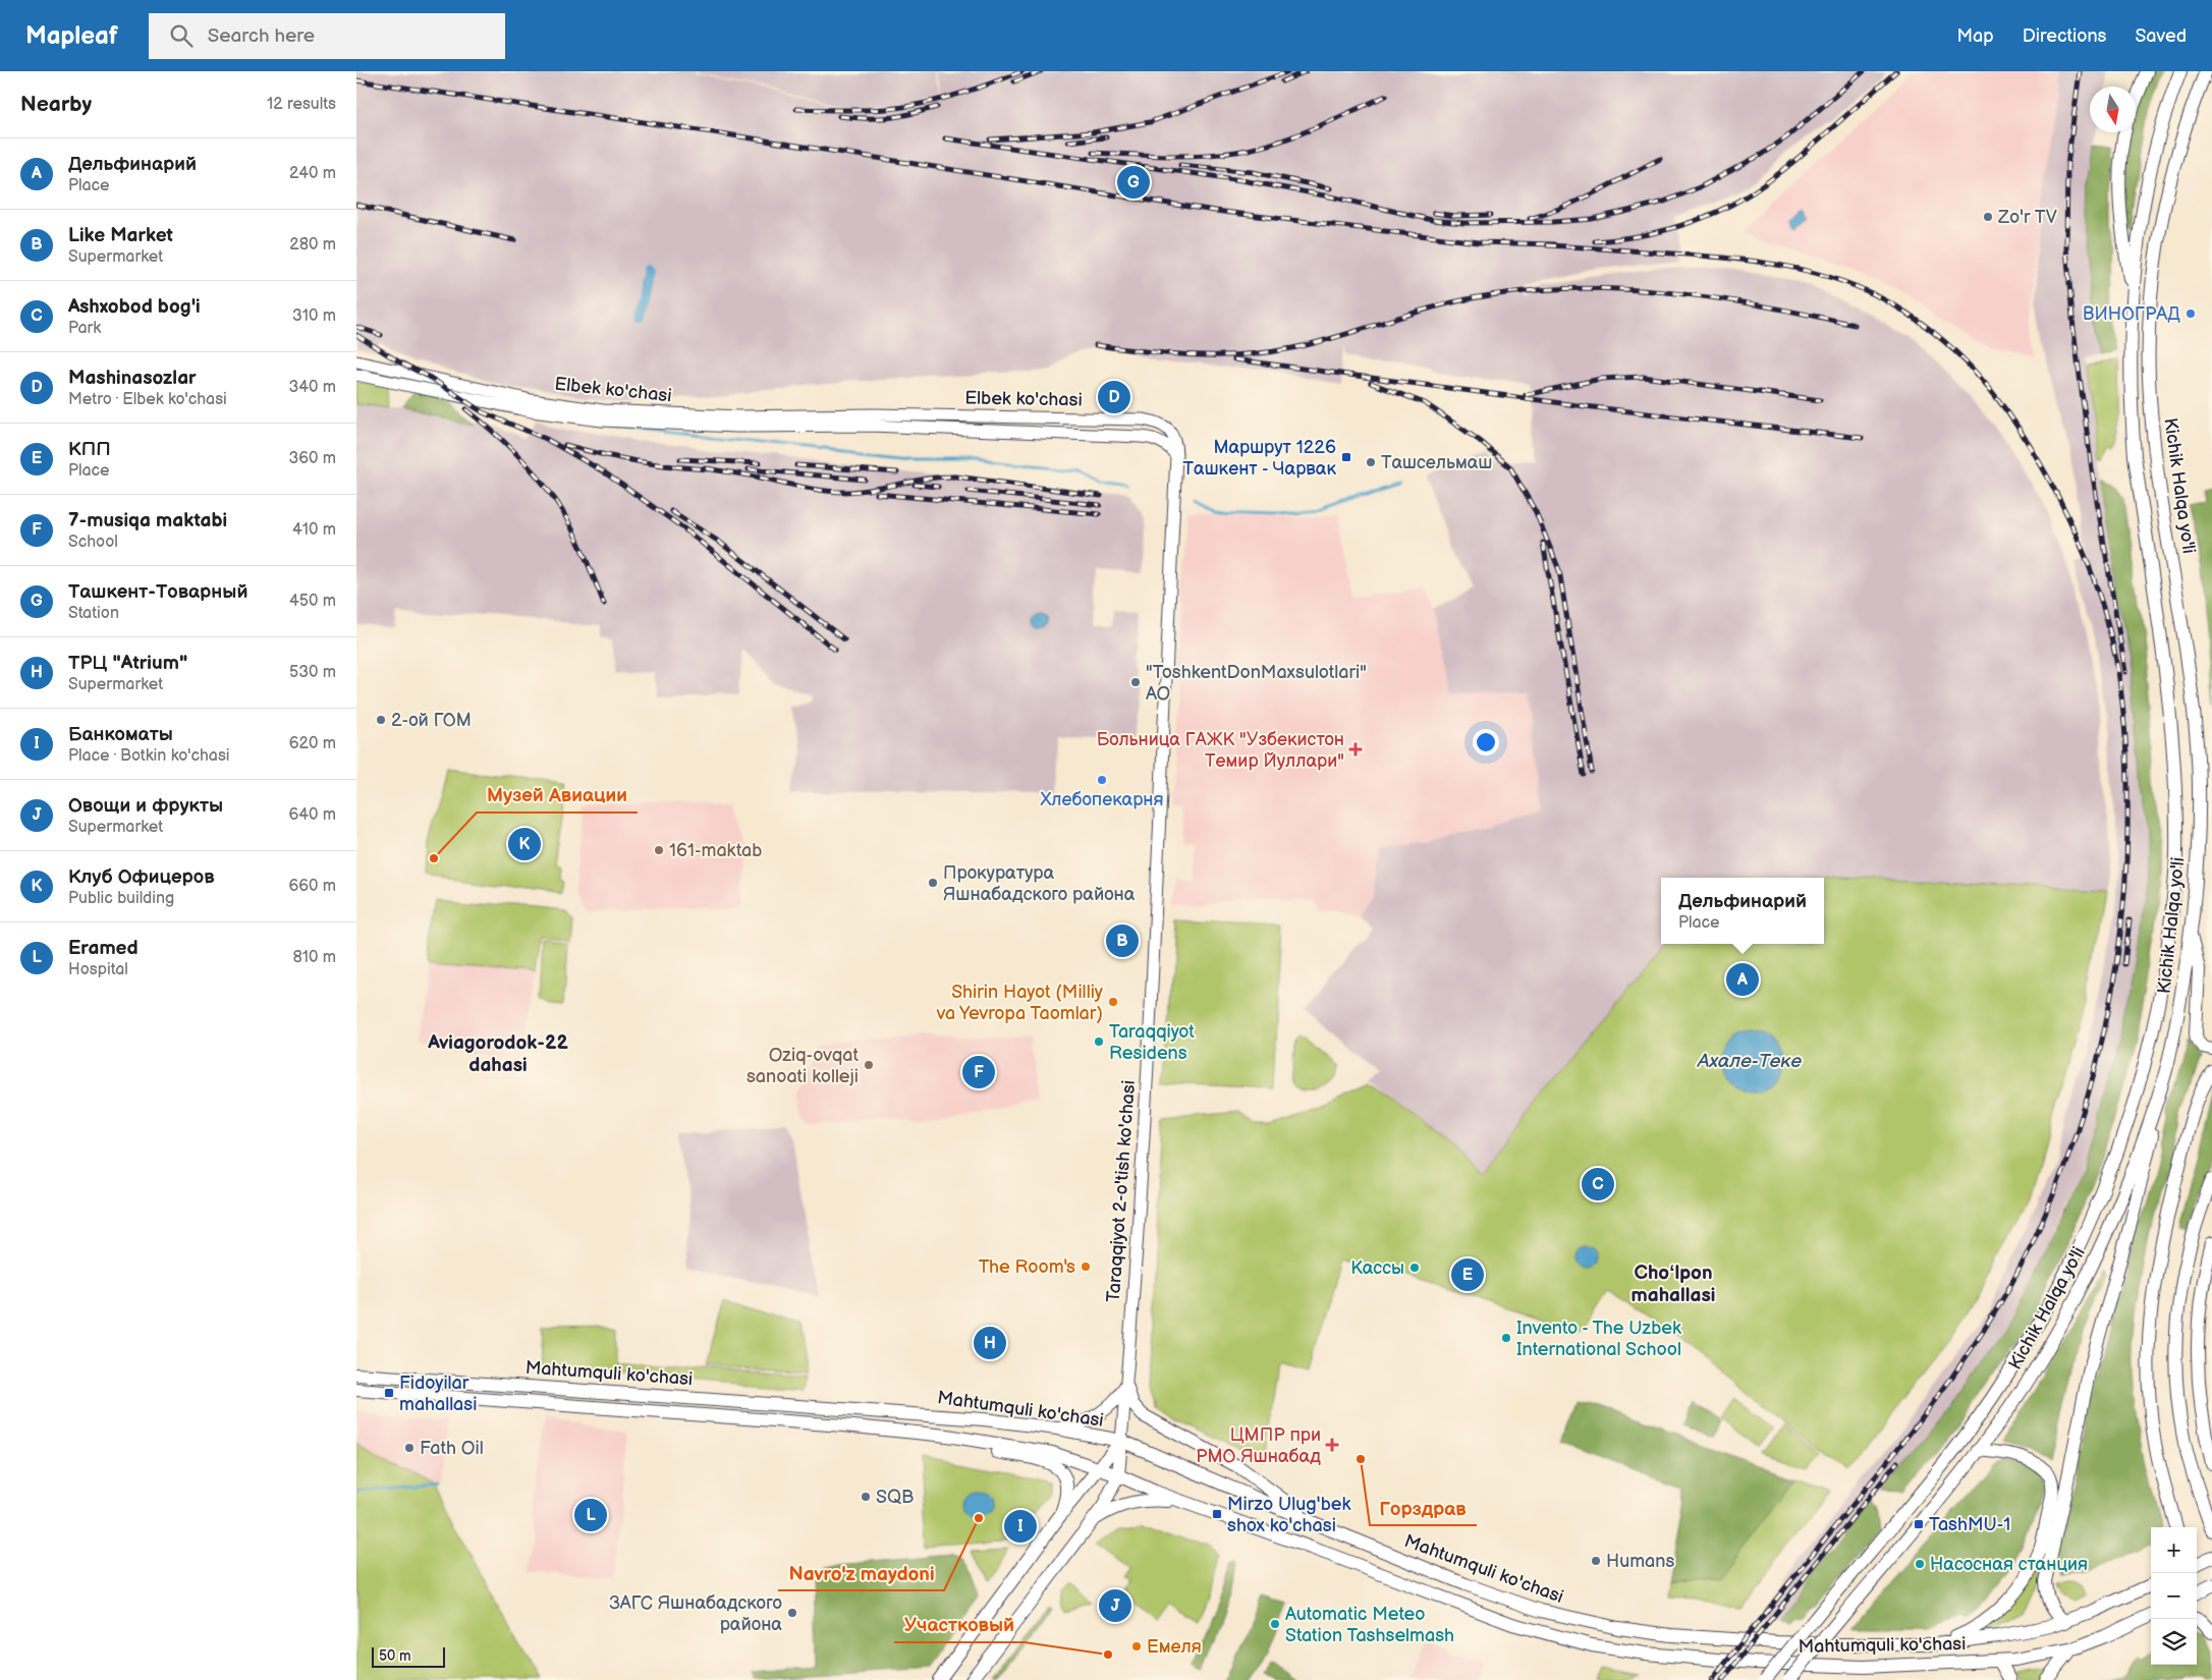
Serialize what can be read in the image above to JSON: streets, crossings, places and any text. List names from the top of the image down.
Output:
{
  "streets": {
    "main road": [
      "Elbek ko'chasi",
      "Kichik Halqa yo'li",
      "Taraqqiyot 2-o'tish ko'chasi",
      "Mahtumquli ko'chasi"
    ]
  },
  "crossings": [
    ["Elbek ko'chasi", "Taraqqiyot 2-o'tish ko'chasi"],
    ["Taraqqiyot 2-o'tish ko'chasi", "Mahtumquli ko'chasi"]
  ],
  "districts": ["Aviagorodok-22 dahasi", "Choʻlpon mahallasi"],
  "water": ["Ахале-Теке"],
  "places": {
    "other": [
      "Zo'r TV",
      "ВИНОГРАД",
      "Ташсельмаш",
      "\"ToshkentDonMaxsulotlari\" AO",
      "2-ой ГОМ",
      "Хлебопекарня",
      "161-maktab",
      "Музей Авиации",
      "Прокуратура Яшнабадского района",
      "Shirin Hayot (Milliy va Yevropa Taomlar)",
      "Taraqqiyot Residens",
      "Oziq-ovqat sanoati kolleji",
      "The Room's",
      "Кассы",
      "Invento - The Uzbek International School",
      "Fath Oil",
      "Горздрав",
      "SQB",
      "Navro'z maydoni",
      "Humans",
      "Насосная станция",
      "ЗАГС Яшнабадского района",
      "Automatic Meteo Station Tashselmash",
      "Емеля",
      "Участковый"
    ],
    "transit": [
      "Маршрут 1226 Ташкент - Чарвак",
      "Fidoyilar mahallasi",
      "Mirzo Ulug'bek shox ko'chasi",
      "TashMU-1"
    ],
    "health": ["Больница ГАЖК \"Узбекистон Темир Йуллари\"", "ЦМПР при РМО Яшнабад"]
  },
  "scale_bar": "50 m",
  "north": "bottom",
  "page": {
    "header": "Mapleaf",
    "search": "Search here",
    "nav": ["Map", "Directions", "Saved"],
    "heading": ["Nearby", "12 results"],
    "list": [
      {
        "mark": "A",
        "name": "Дельфинарий",
        "note": "Place",
        "value": "240 m"
      },
      {
        "mark": "B",
        "name": "Like Market",
        "note": "Supermarket",
        "value": "280 m"
      },
      {
        "mark": "C",
        "name": "Ashxobod bog'i",
        "note": "Park",
        "value": "310 m"
      },
      {
        "mark": "D",
        "name": "Mashinasozlar",
        "note": "Metro · Elbek ko'chasi",
        "value": "340 m"
      },
      {
        "mark": "E",
        "name": "КПП",
        "note": "Place",
        "value": "360 m"
      },
      {
        "mark": "F",
        "name": "7-musiqa maktabi",
        "note": "School",
        "value": "410 m"
      },
      {
        "mark": "G",
        "name": "Ташкент-Товарный",
        "note": "Station",
        "value": "450 m"
      },
      {
        "mark": "H",
        "name": "ТРЦ \"Atrium\"",
        "note": "Supermarket",
        "value": "530 m"
      },
      {
        "mark": "I",
        "name": "Банкоматы",
        "note": "Place · Botkin ko'chasi",
        "value": "620 m"
      },
      {
        "mark": "J",
        "name": "Овощи и фрукты",
        "note": "Supermarket",
        "value": "640 m"
      },
      {
        "mark": "K",
        "name": "Клуб Офицеров",
        "note": "Public building",
        "value": "660 m"
      },
      {
        "mark": "L",
        "name": "Eramed",
        "note": "Hospital",
        "value": "810 m"
      }
    ],
    "pins": [
      "G",
      "D",
      "K",
      "B",
      "A",
      "F",
      "C",
      "E",
      "H",
      "L",
      "I",
      "J"
    ],
    "popup": ["Дельфинарий", "Place"],
    "map_buttons": ["+", "−"],
    "scale": "50 m"
  }
}
